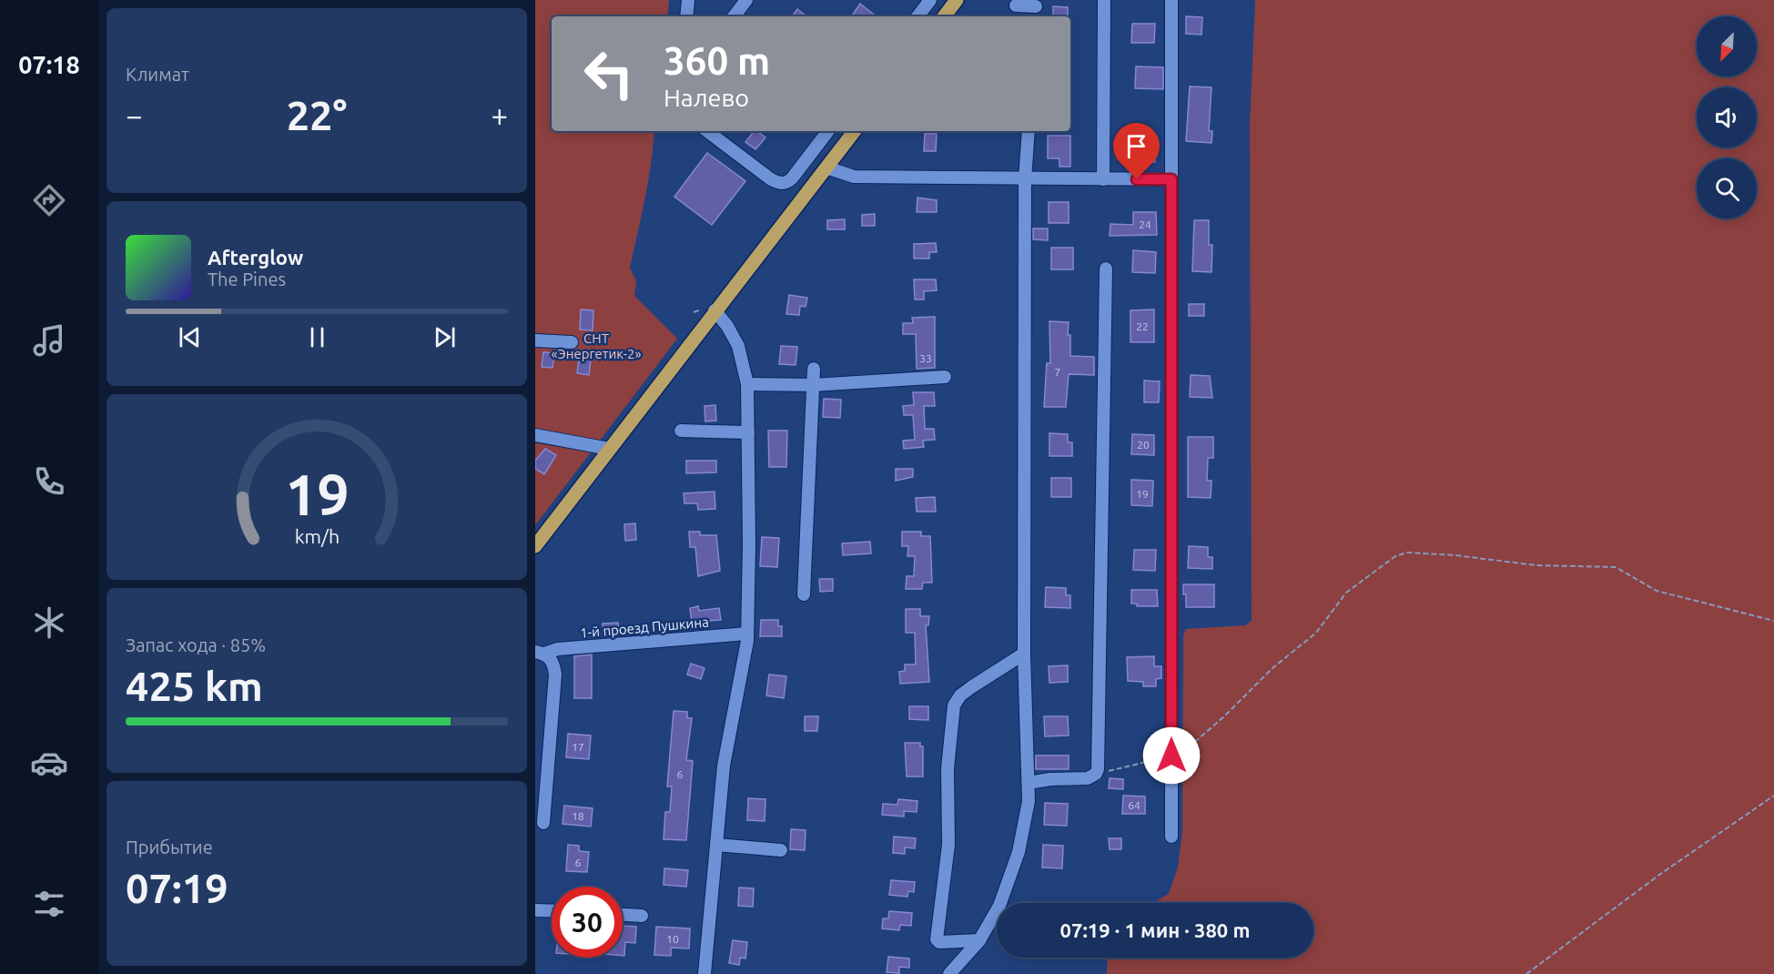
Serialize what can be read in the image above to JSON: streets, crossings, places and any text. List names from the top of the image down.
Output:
{
  "streets": {
    "street": ["1-й проезд Пушкина"]
  },
  "parks": ["СНТ «Энергетик-2»"],
  "house_numbers": [
    "24",
    "22",
    "33",
    "7",
    "20",
    "19",
    "17",
    "6",
    "64",
    "18",
    "6",
    "10"
  ],
  "north": "bottom left",
  "page": {
    "tabs": "07:18",
    "tile": [
      "Климат",
      ["Запас хода · 85%", "425 km"],
      ["Прибытие", "07:19"]
    ],
    "turn": ["360 m", "Налево"],
    "heat": ["−", "22°", "+"],
    "song": ["Afterglow", "The Pines"],
    "limit": "30",
    "trip": "07:19 · 1 мин · 380 m",
    "gauge": ["19", "km/h"]
  }
}
